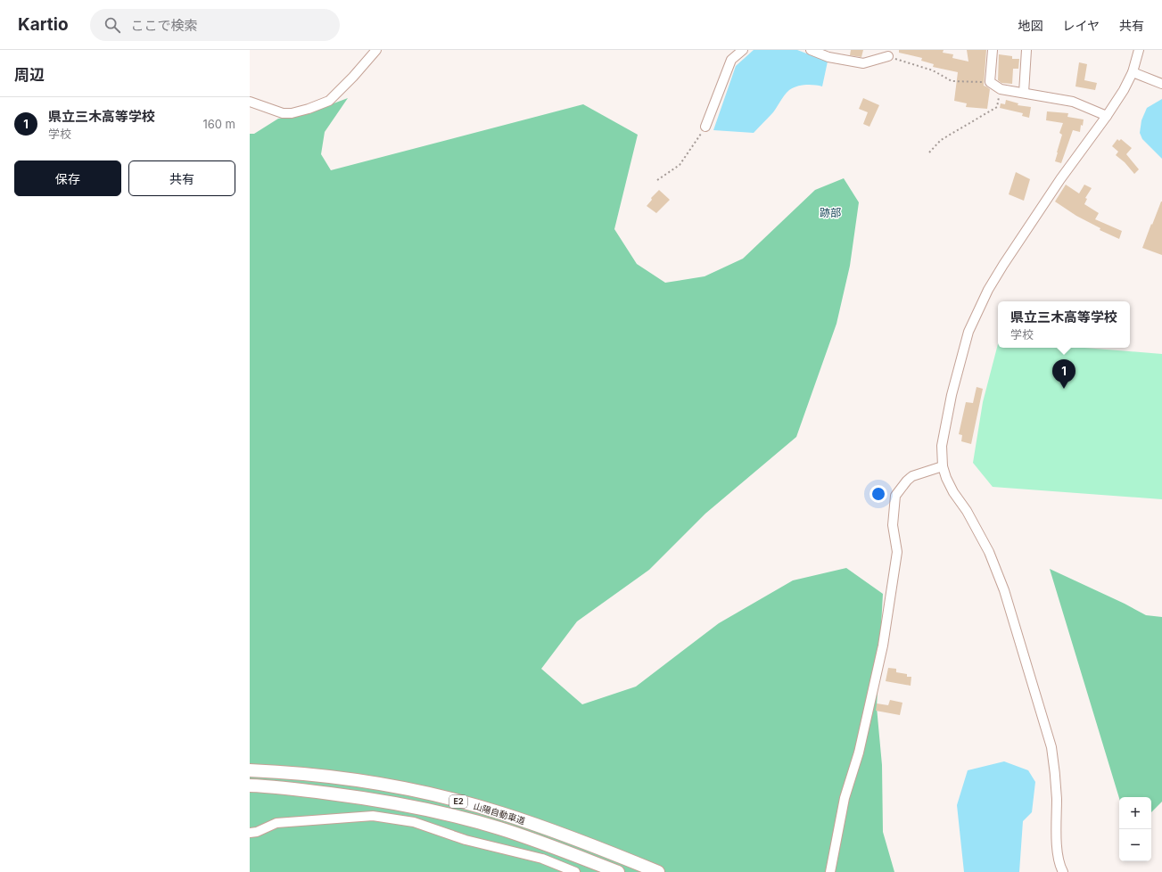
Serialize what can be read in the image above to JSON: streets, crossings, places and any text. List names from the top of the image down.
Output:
{
  "streets": {
    "highway": ["E2", "山陽自動車道"]
  },
  "districts": ["跡部"],
  "page": {
    "header": "Kartio",
    "search": "ここで検索",
    "nav": ["地図", "レイヤ", "共有"],
    "heading": "周辺",
    "list": [
      {
        "mark": "1",
        "name": "県立三木高等学校",
        "note": "学校",
        "value": "160 m"
      }
    ],
    "buttons": ["保存", "共有"],
    "popup": ["県立三木高等学校", "学校"],
    "pins": "1",
    "map_buttons": ["+", "−"]
  }
}
